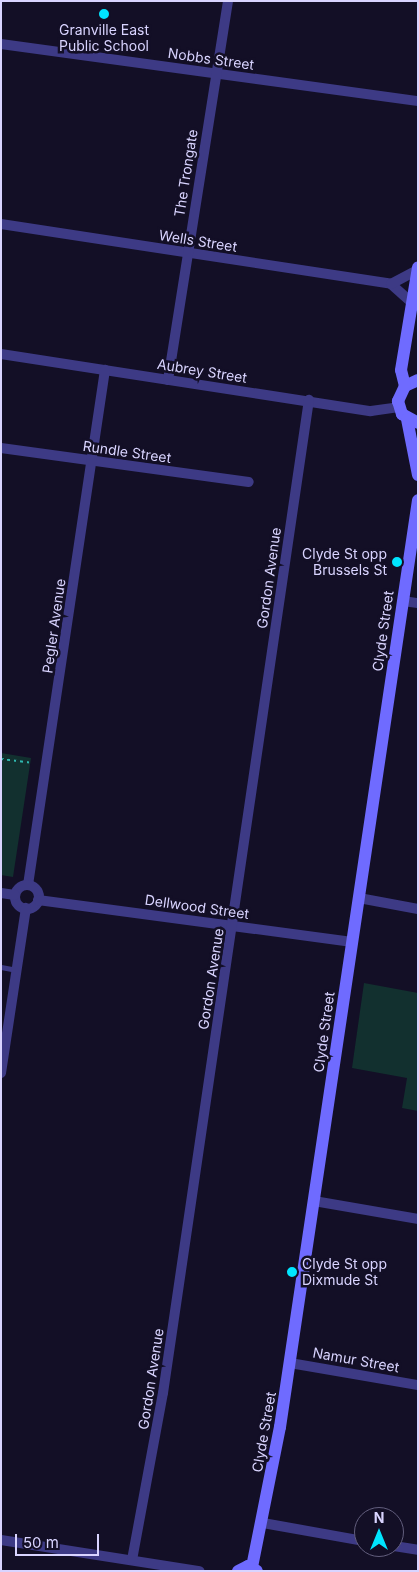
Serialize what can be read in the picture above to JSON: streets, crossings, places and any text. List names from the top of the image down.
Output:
{
  "streets": {
    "main road": ["Clyde Street"],
    "street": [
      "Nobbs Street",
      "The Trongate",
      "Wells Street",
      "Aubrey Street",
      "Rundle Street",
      "Gordon Avenue",
      "Pegler Avenue",
      "Dellwood Street",
      "Namur Street"
    ]
  },
  "crossings": [
    ["Nobbs Street", "The Trongate"],
    ["The Trongate", "Wells Street"],
    ["The Trongate", "Aubrey Street"],
    ["Aubrey Street", "Gordon Avenue"],
    ["Aubrey Street", "Pegler Avenue"],
    ["Rundle Street", "Pegler Avenue"],
    ["Gordon Avenue", "Dellwood Street"],
    ["Clyde Street", "Dellwood Street"],
    ["Clyde Street", "Namur Street"]
  ],
  "places": ["Granville East Public School", "Clyde St opp Brussels St", "Clyde St opp Dixmude St"],
  "scale_bar": "50 m",
  "north": "top"
}
